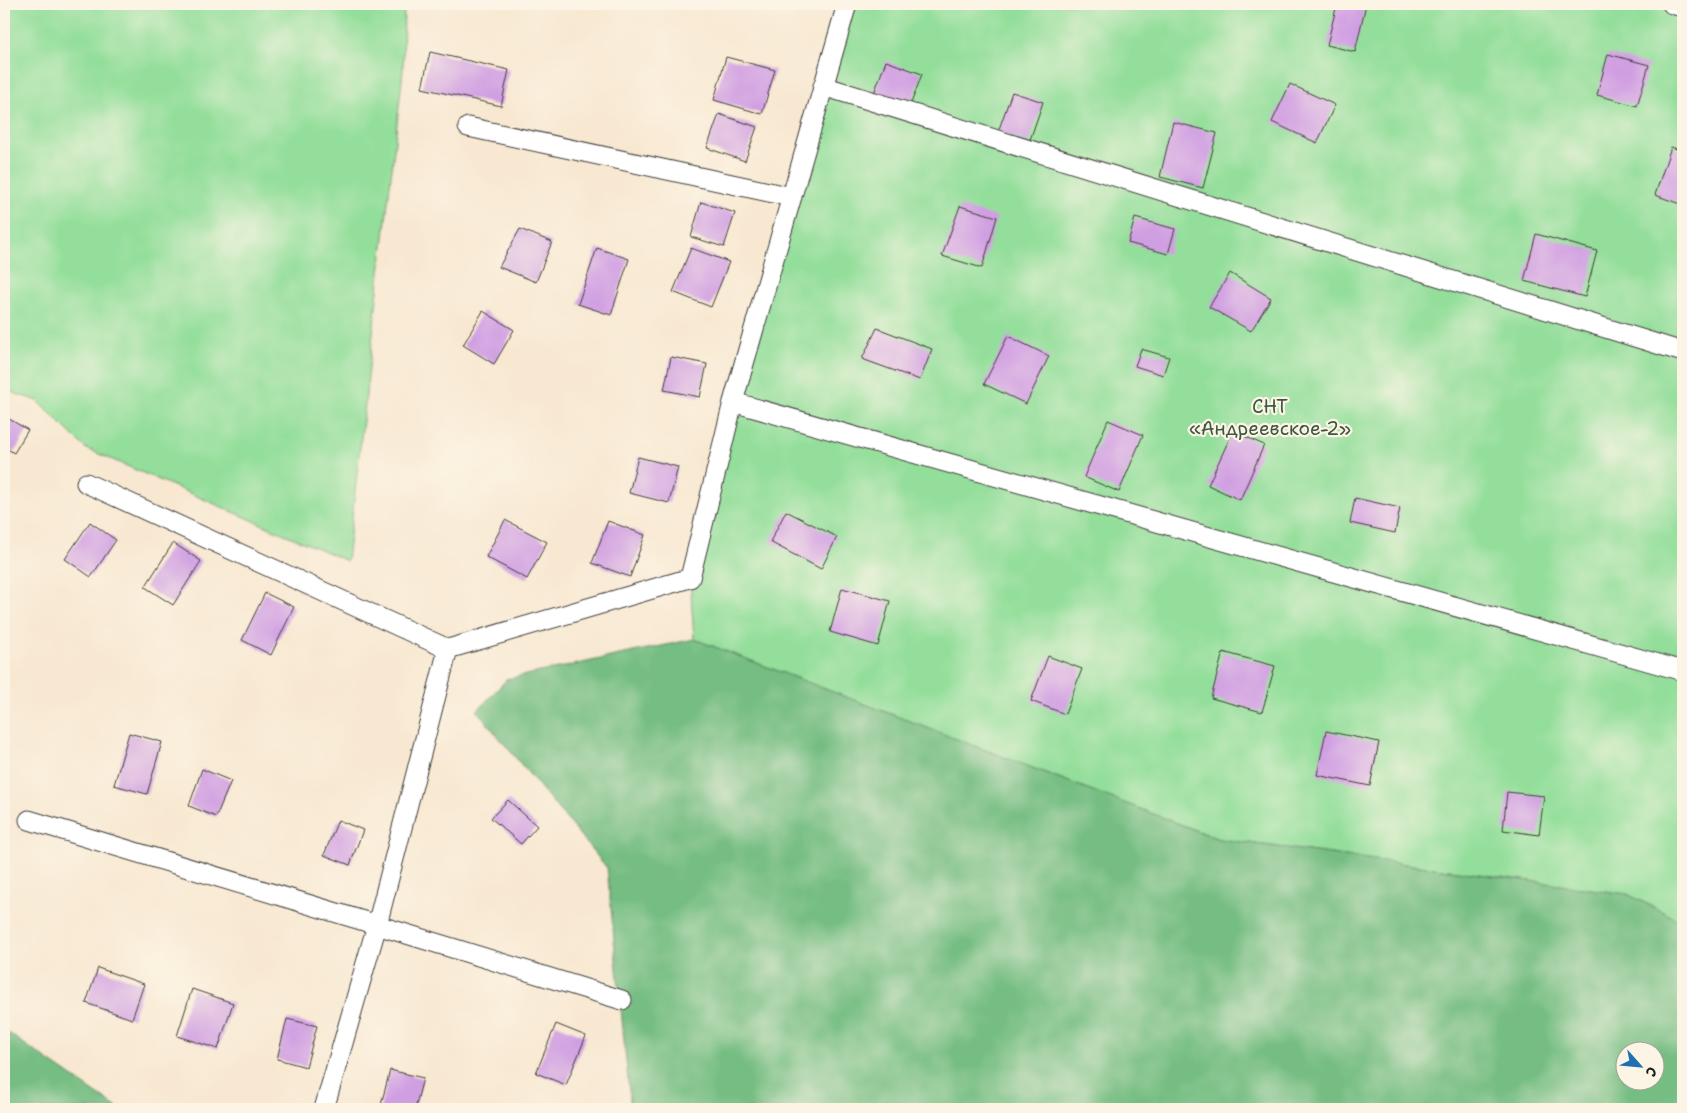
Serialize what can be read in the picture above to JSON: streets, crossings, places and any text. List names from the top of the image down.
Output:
{
  "parks": ["СНТ «Андреевское-2»"],
  "north": "bottom right"
}
